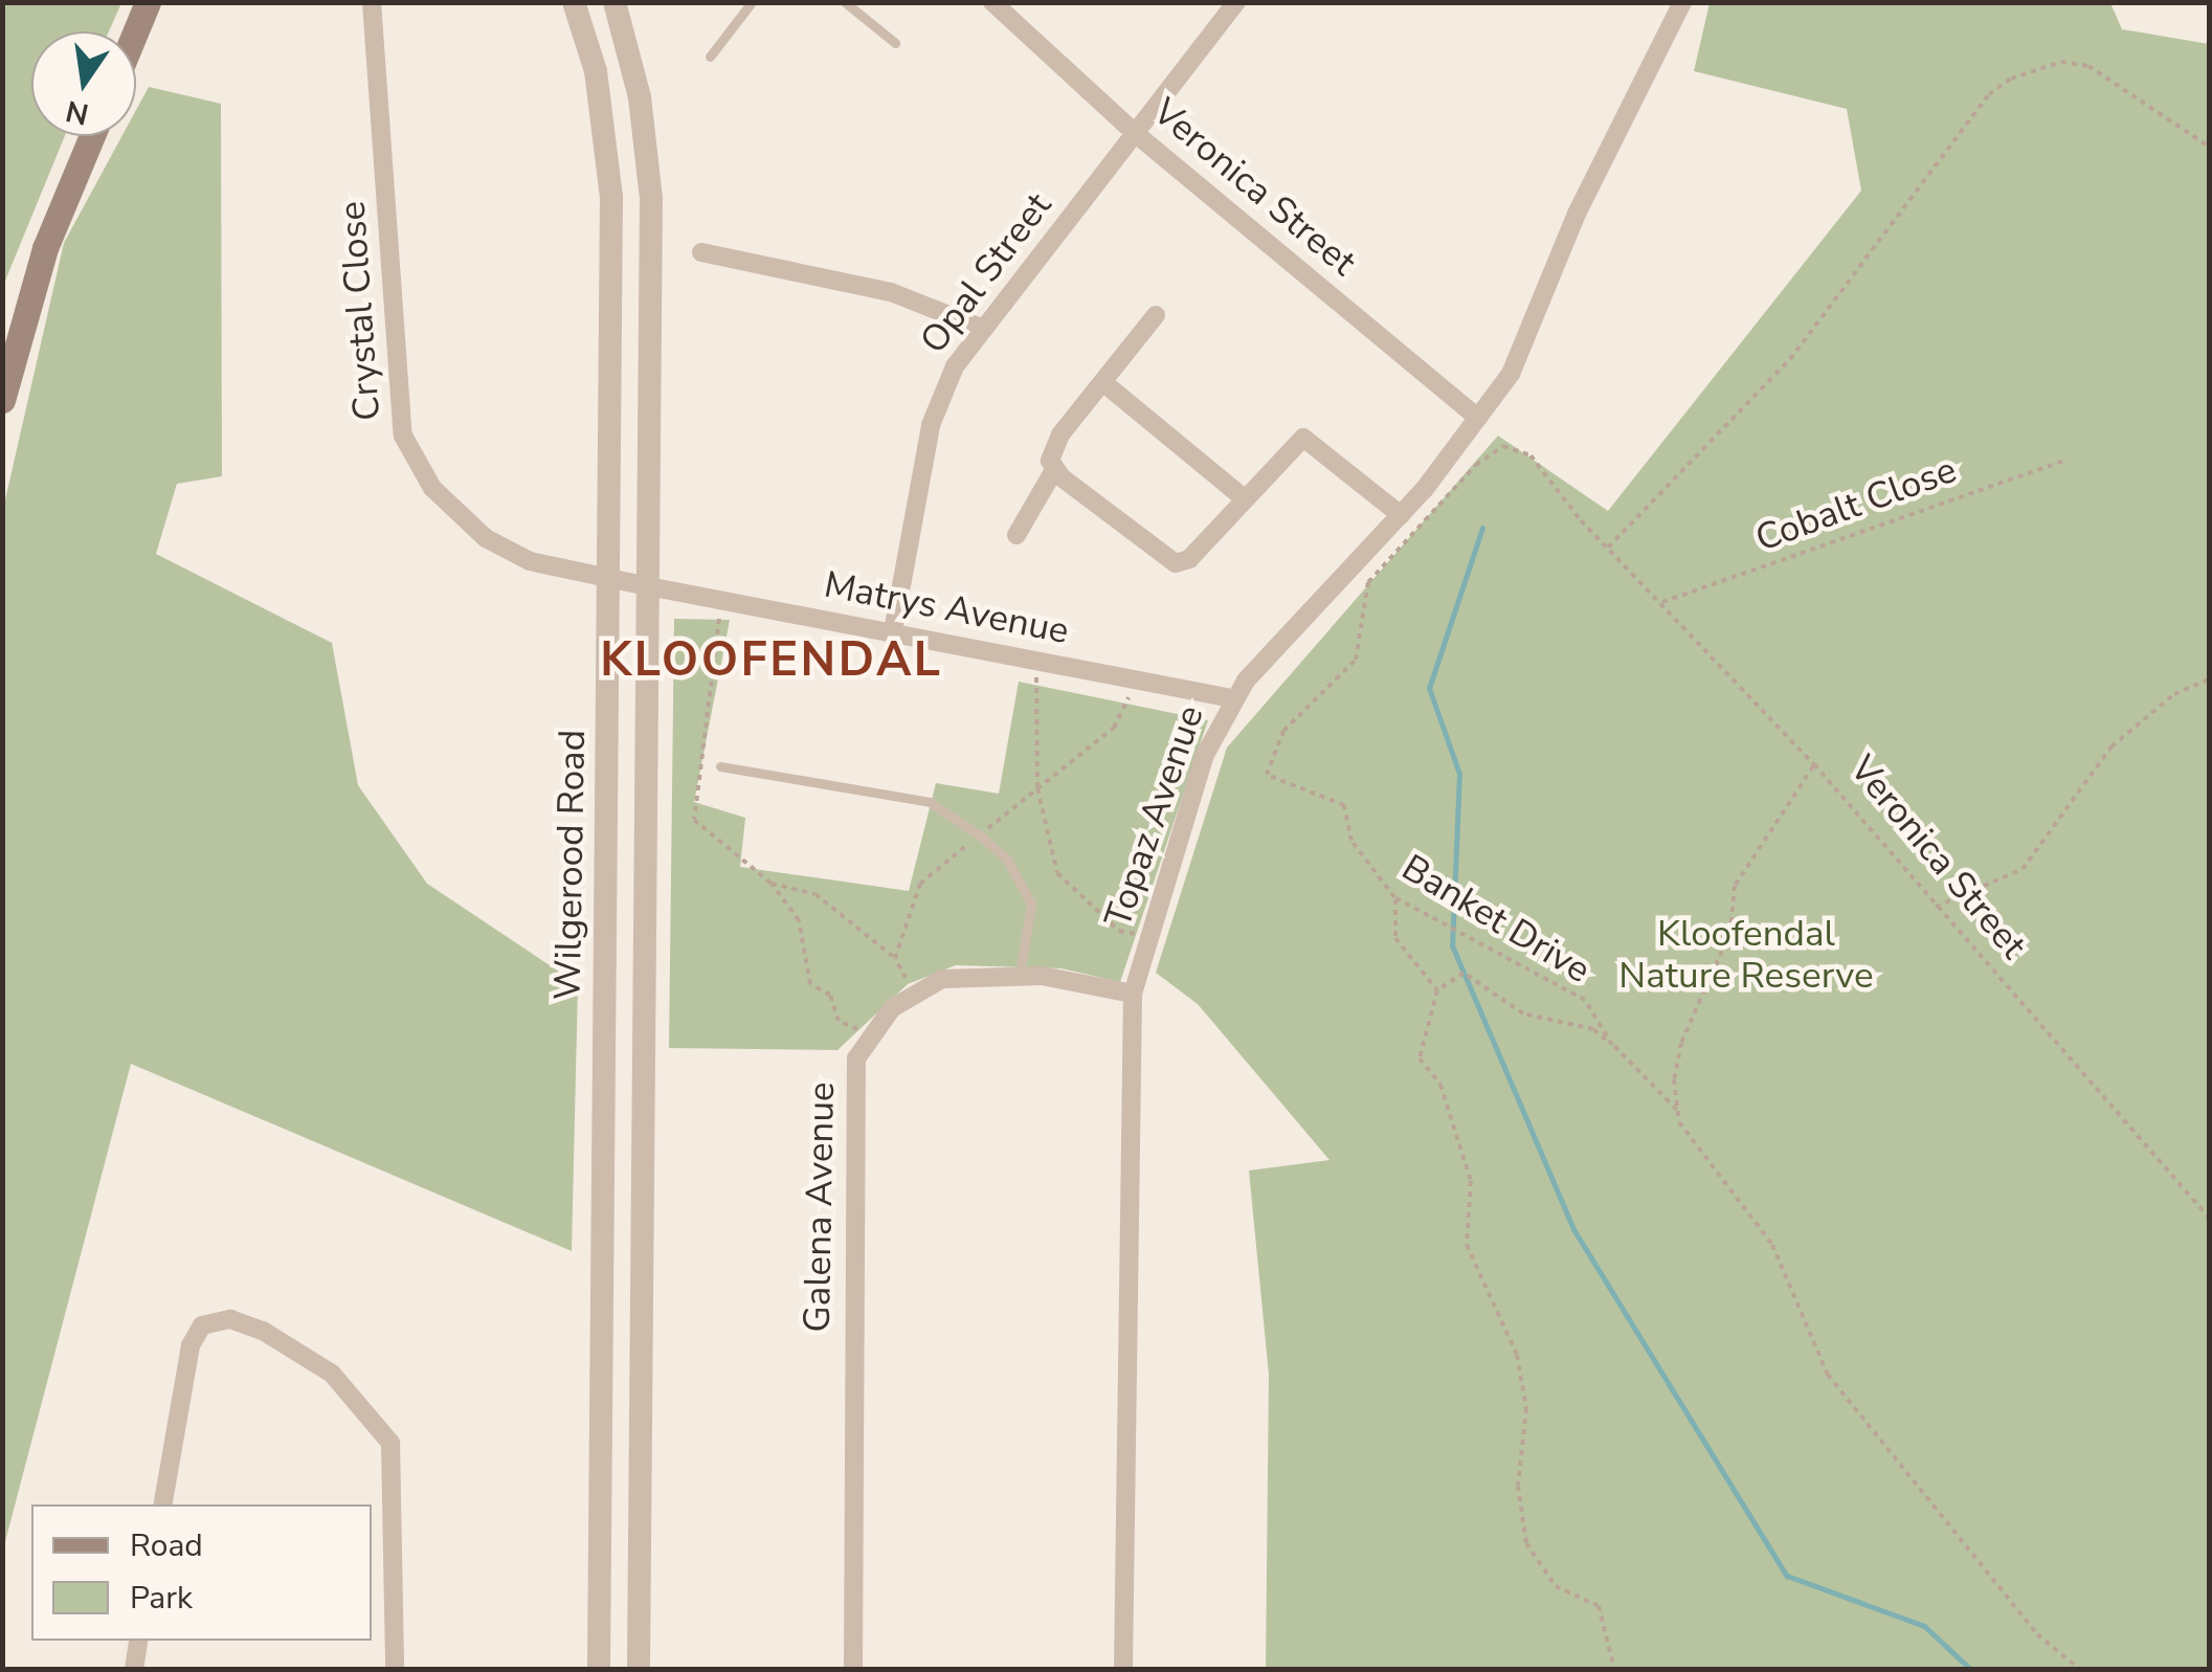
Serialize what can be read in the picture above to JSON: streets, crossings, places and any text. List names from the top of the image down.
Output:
{
  "streets": {
    "street": [
      "Veronica Street",
      "Opal Street",
      "Crystal Close",
      "Matrys Avenue",
      "Topaz Avenue",
      "Wilgerood Road",
      "Galena Avenue"
    ],
    "path": ["Cobalt Close", "Banket Drive"]
  },
  "crossings": [
    ["Veronica Street", "Opal Street"],
    ["Veronica Street", "Cobalt Close"],
    ["Veronica Street", "Topaz Avenue"],
    ["Veronica Street", "Banket Drive"],
    ["Opal Street", "Matrys Avenue"],
    ["Crystal Close", "Matrys Avenue"],
    ["Crystal Close", "Wilgerood Road"],
    ["Matrys Avenue", "Topaz Avenue"],
    ["Matrys Avenue", "Wilgerood Road"]
  ],
  "districts": ["KLOOFENDAL"],
  "parks": ["Kloofendal Nature Reserve"],
  "legend": ["Road", "Park"],
  "north": "bottom"
}
